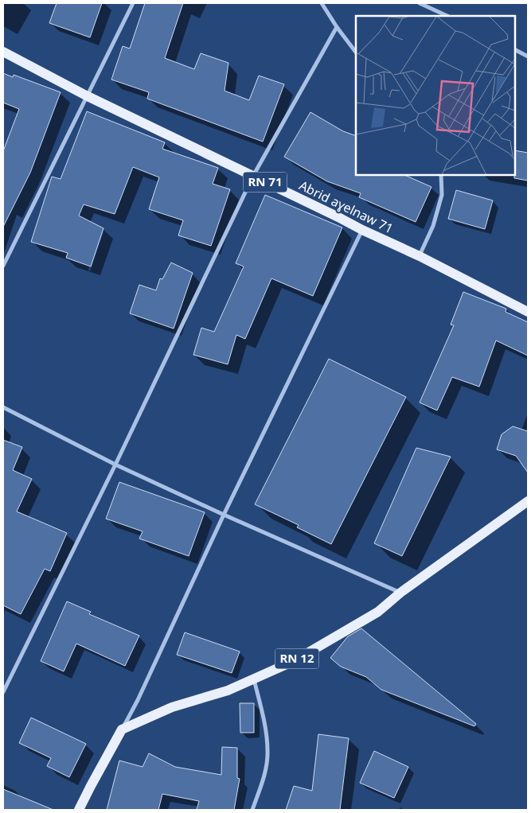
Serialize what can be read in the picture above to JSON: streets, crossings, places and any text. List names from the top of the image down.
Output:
{
  "streets": {
    "main road": ["RN 71", "Abrid aɣelnaw 71", "RN 12"]
  }
}
